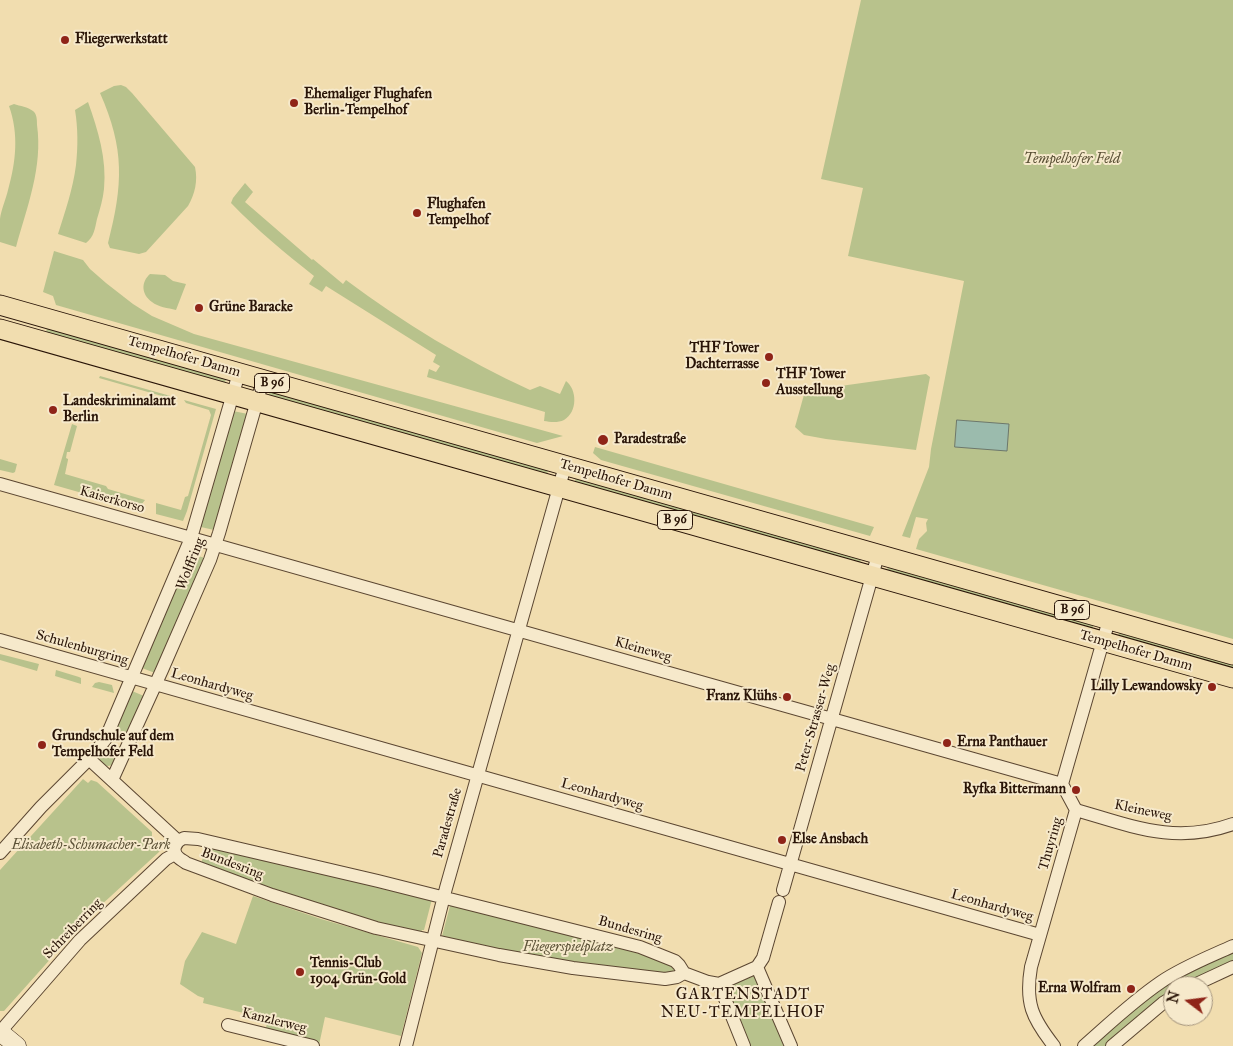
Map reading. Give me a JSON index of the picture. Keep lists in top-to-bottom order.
{
  "streets": {
    "main road": ["Tempelhofer Damm", "B 96"],
    "street": [
      "Kaiserkorso",
      "Wolffring",
      "Schulenburgring",
      "Kleineweg",
      "Leonhardyweg",
      "Peter-Strasser-Weg",
      "Paradestraße",
      "Thuyring",
      "Bundesring",
      "Schreiberring",
      "Kanzlerweg"
    ]
  },
  "crossings": [
    ["Tempelhofer Damm", "Wolffring"],
    ["Tempelhofer Damm", "Peter-Strasser-Weg"],
    ["Tempelhofer Damm", "Paradestraße"],
    ["Kaiserkorso", "Wolffring"],
    ["Kaiserkorso", "Kleineweg"],
    ["Wolffring", "Schulenburgring"],
    ["Wolffring", "Kleineweg"],
    ["Wolffring", "Leonhardyweg"],
    ["Schulenburgring", "Leonhardyweg"],
    ["Kleineweg", "Peter-Strasser-Weg"],
    ["Kleineweg", "Paradestraße"],
    ["Kleineweg", "Thuyring"],
    ["Leonhardyweg", "Peter-Strasser-Weg"],
    ["Leonhardyweg", "Paradestraße"],
    ["Leonhardyweg", "Thuyring"],
    ["Paradestraße", "Bundesring"],
    ["Bundesring", "Schreiberring"]
  ],
  "districts": ["GARTENSTADT NEU-TEMPELHOF"],
  "parks": ["Tempelhofer Feld", "Elisabeth-Schumacher-Park", "Fliegerspielplatz"],
  "places": [
    "Fliegerwerkstatt",
    "Ehemaliger Flughafen Berlin-Tempelhof",
    "Flughafen Tempelhof",
    "Grüne Baracke",
    "THF Tower Dachterrasse",
    "THF Tower Ausstellung",
    "Landeskriminalamt Berlin",
    "Paradestraße",
    "Lilly Lewandowsky",
    "Franz Klühs",
    "Erna Panthauer",
    "Grundschule auf dem Tempelhofer Feld",
    "Ryfka Bittermann",
    "Else Ansbach",
    "Tennis-Club 1904 Grün-Gold",
    "Erna Wolfram"
  ],
  "north": "left"
}
